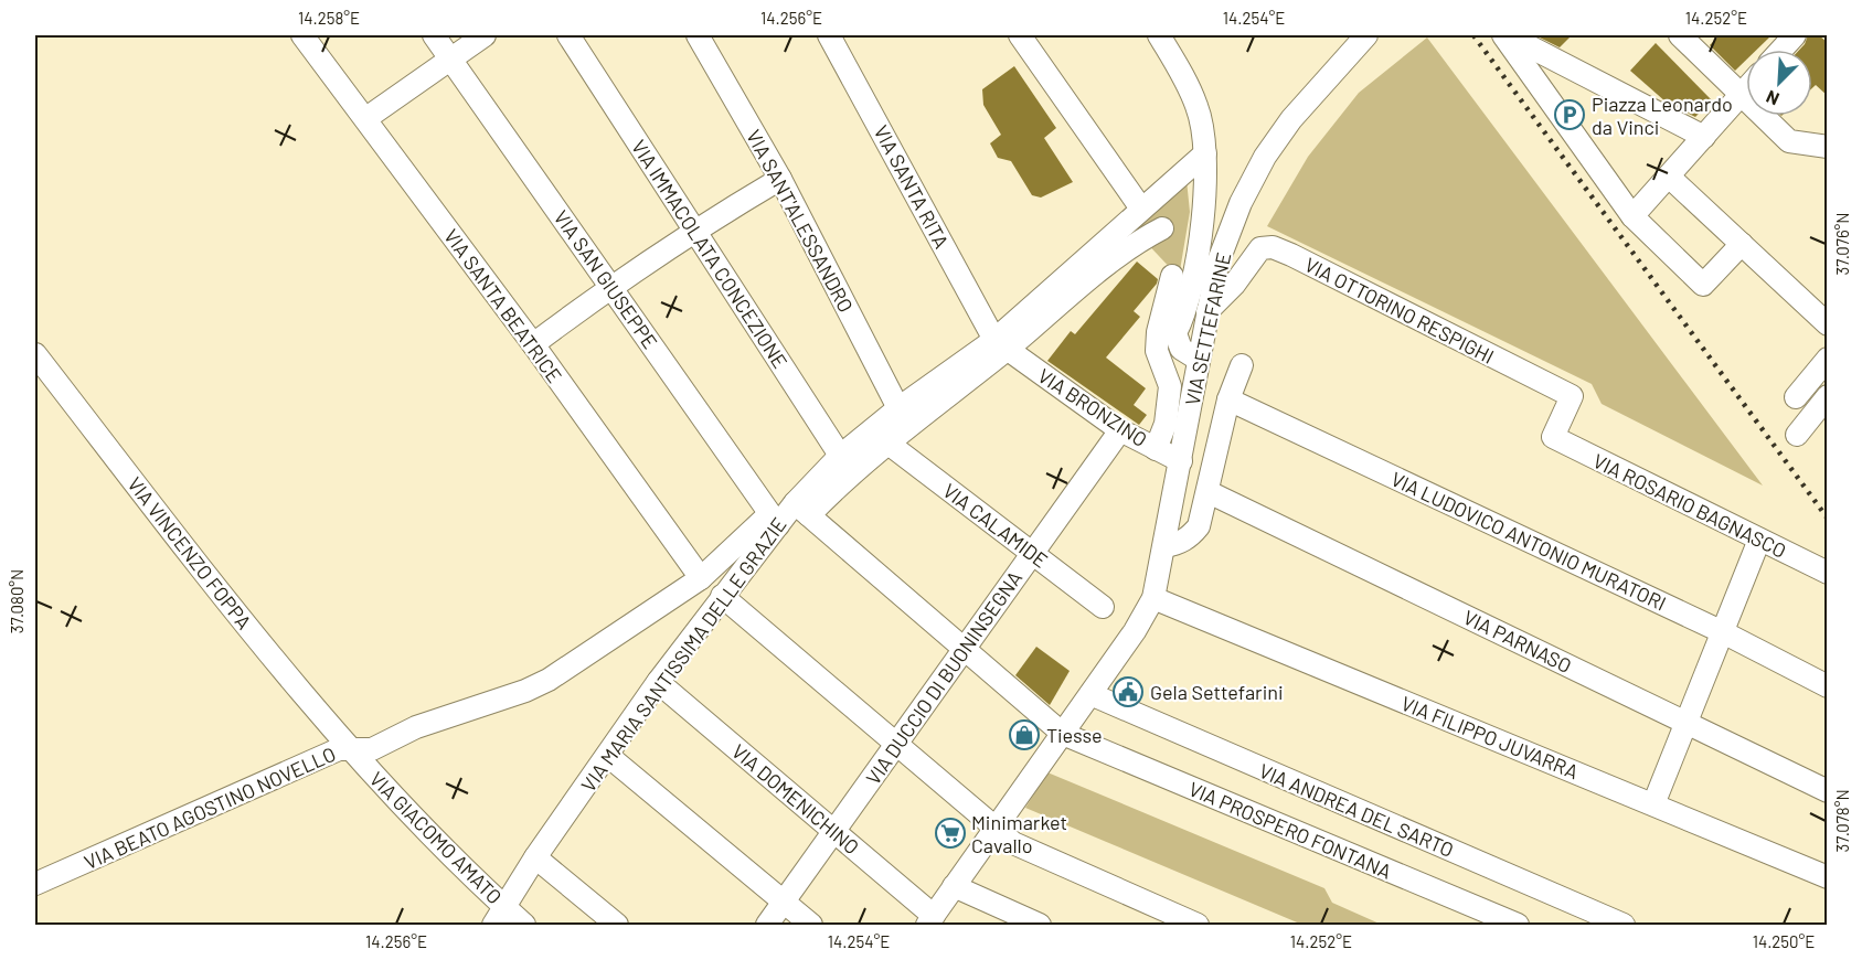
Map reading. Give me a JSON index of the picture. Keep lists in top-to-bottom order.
{
  "streets": {
    "street": [
      "VIA SANTA RITA",
      "VIA SANT'ALESSANDRO",
      "VIA IMMACOLATA CONCEZIONE",
      "VIA SAN GIUSEPPE",
      "VIA SANTA BEATRICE",
      "VIA OTTORINO RESPIGHI",
      "VIA SETTEFARINE",
      "VIA BRONZINO",
      "VIA ROSARIO BAGNASCO",
      "VIA CALAMIDE",
      "VIA LUDOVICO ANTONIO MURATORI",
      "VIA VINCENZO FOPPA",
      "VIA PARNASO",
      "VIA MARIA SANTISSIMA DELLE GRAZIE",
      "VIA DUCCIO DI BUONINSEGNA",
      "VIA FILIPPO JUVARRA",
      "VIA DOMENICHINO",
      "VIA BEATO AGOSTINO NOVELLO",
      "VIA ANDREA DEL SARTO",
      "VIA PROSPERO FONTANA",
      "VIA GIACOMO AMATO"
    ]
  },
  "crossings": [
    ["VIA SANTA RITA", "VIA BRONZINO"],
    ["VIA SANTA RITA", "VIA MARIA SANTISSIMA DELLE GRAZIE"],
    ["VIA SANT'ALESSANDRO", "VIA MARIA SANTISSIMA DELLE GRAZIE"],
    ["VIA IMMACOLATA CONCEZIONE", "VIA MARIA SANTISSIMA DELLE GRAZIE"],
    ["VIA SAN GIUSEPPE", "VIA MARIA SANTISSIMA DELLE GRAZIE"],
    ["VIA SANTA BEATRICE", "VIA MARIA SANTISSIMA DELLE GRAZIE"],
    ["VIA SANTA BEATRICE", "VIA BEATO AGOSTINO NOVELLO"],
    ["VIA OTTORINO RESPIGHI", "VIA SETTEFARINE"],
    ["VIA OTTORINO RESPIGHI", "VIA ROSARIO BAGNASCO"],
    ["VIA SETTEFARINE", "VIA BRONZINO"],
    ["VIA SETTEFARINE", "VIA LUDOVICO ANTONIO MURATORI"],
    ["VIA SETTEFARINE", "VIA PARNASO"],
    ["VIA SETTEFARINE", "VIA FILIPPO JUVARRA"],
    ["VIA SETTEFARINE", "VIA DOMENICHINO"],
    ["VIA SETTEFARINE", "VIA ANDREA DEL SARTO"],
    ["VIA SETTEFARINE", "VIA PROSPERO FONTANA"],
    ["VIA BRONZINO", "VIA MARIA SANTISSIMA DELLE GRAZIE"],
    ["VIA BRONZINO", "VIA DUCCIO DI BUONINSEGNA"],
    ["VIA CALAMIDE", "VIA MARIA SANTISSIMA DELLE GRAZIE"],
    ["VIA CALAMIDE", "VIA DUCCIO DI BUONINSEGNA"],
    ["VIA VINCENZO FOPPA", "VIA BEATO AGOSTINO NOVELLO"],
    ["VIA VINCENZO FOPPA", "VIA GIACOMO AMATO"],
    ["VIA MARIA SANTISSIMA DELLE GRAZIE", "VIA DOMENICHINO"],
    ["VIA MARIA SANTISSIMA DELLE GRAZIE", "VIA BEATO AGOSTINO NOVELLO"],
    ["VIA MARIA SANTISSIMA DELLE GRAZIE", "VIA PROSPERO FONTANA"],
    ["VIA MARIA SANTISSIMA DELLE GRAZIE", "VIA GIACOMO AMATO"],
    ["VIA DUCCIO DI BUONINSEGNA", "VIA DOMENICHINO"],
    ["VIA DUCCIO DI BUONINSEGNA", "VIA PROSPERO FONTANA"],
    ["VIA BEATO AGOSTINO NOVELLO", "VIA GIACOMO AMATO"]
  ],
  "places": {
    "parking": ["Piazza Leonardo da Vinci"],
    "public building": ["Gela Settefarini"],
    "shop": ["Tiesse"],
    "supermarket": ["Minimarket Cavallo"]
  },
  "north": "bottom left",
  "coordinates": [
    "14.258°E",
    "14.256°E",
    "14.254°E",
    "14.252°E",
    "37.076°N",
    "37.080°N",
    "37.078°N",
    "14.250°E"
  ]
}
